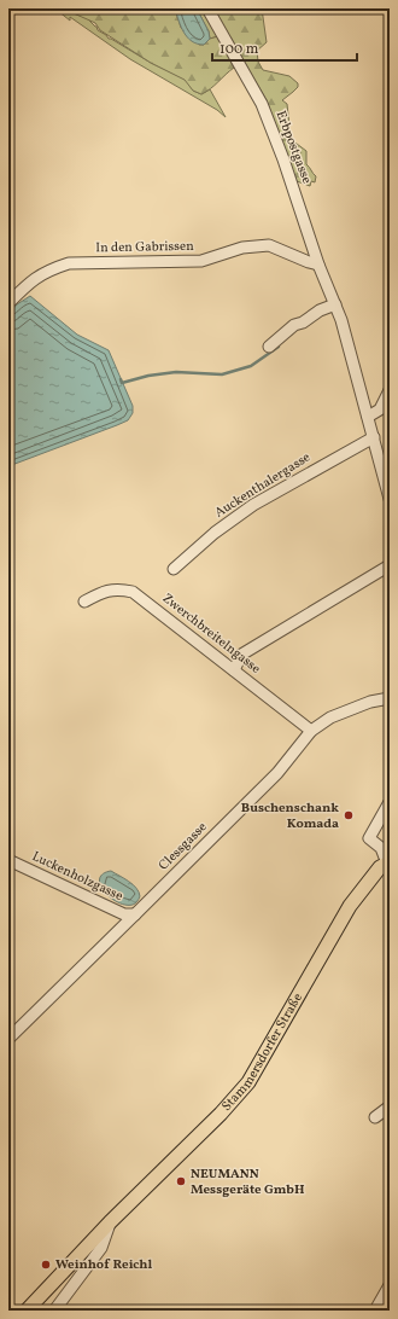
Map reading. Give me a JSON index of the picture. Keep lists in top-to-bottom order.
{
  "streets": {
    "main road": ["Stammersdorfer Straße"],
    "street": [
      "Erbpostgasse",
      "In den Gabrissen",
      "Auckenthalergasse",
      "Zwerchbreitelngasse",
      "Clessgasse",
      "Luckenholzgasse"
    ]
  },
  "crossings": [
    ["Erbpostgasse", "In den Gabrissen"],
    ["Erbpostgasse", "Auckenthalergasse"],
    ["Zwerchbreitelngasse", "Clessgasse"],
    ["Clessgasse", "Luckenholzgasse"]
  ],
  "places": ["Buschenschank Komada", "NEUMANN Messgeräte GmbH", "Weinhof Reichl"],
  "scale_bar": "100 m"
}
